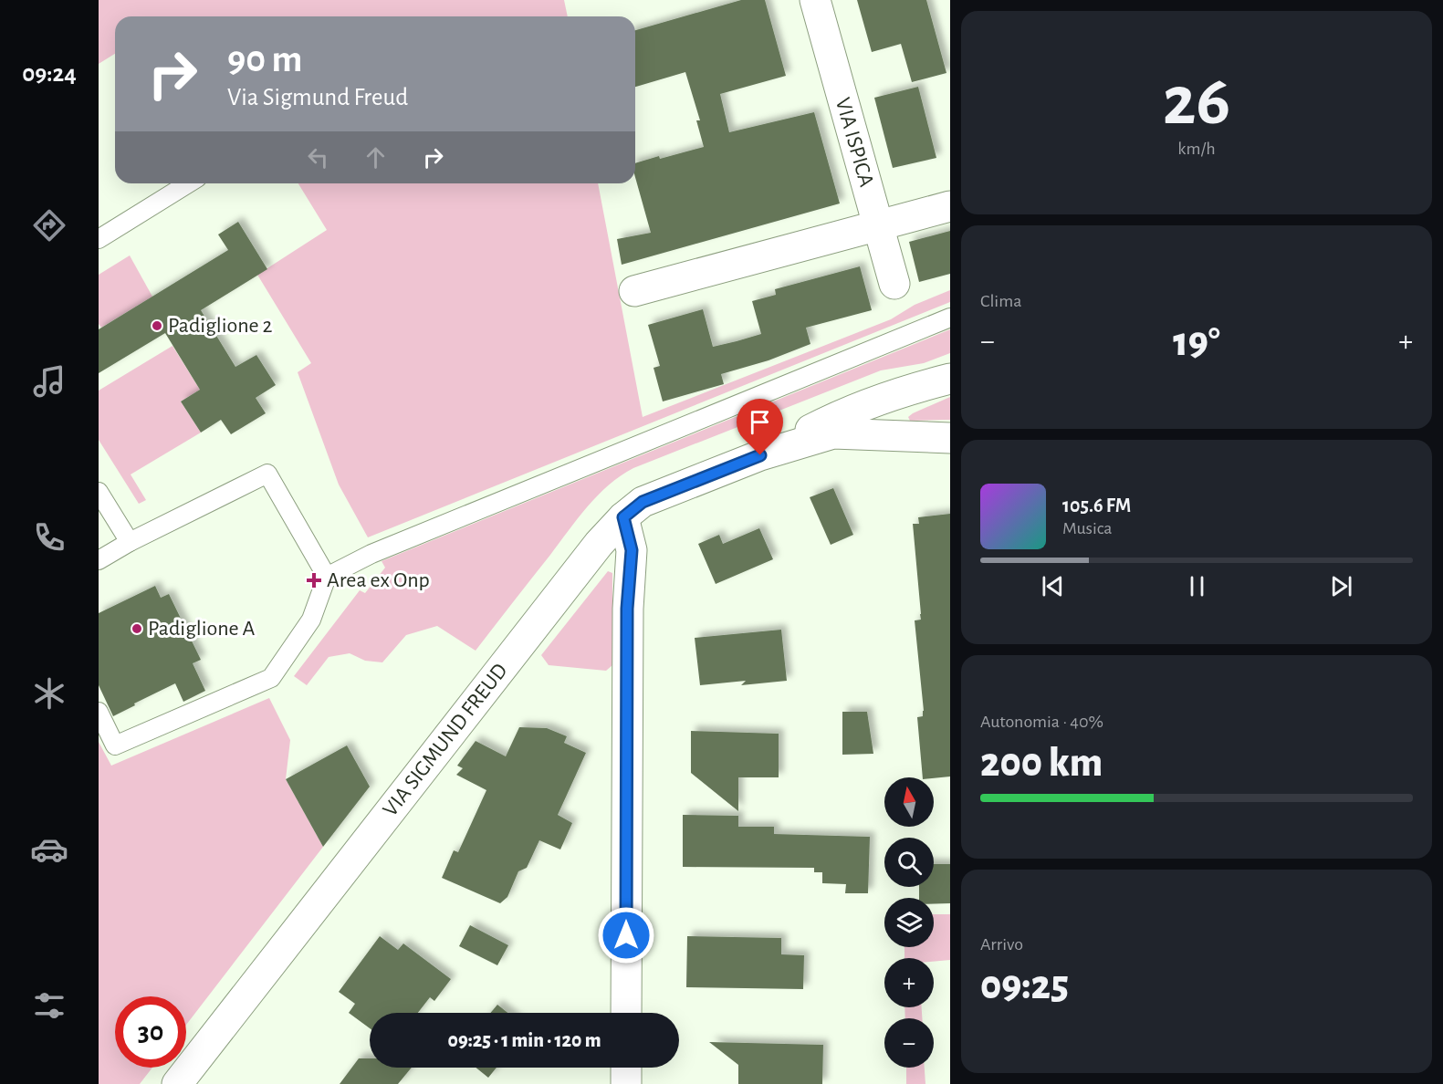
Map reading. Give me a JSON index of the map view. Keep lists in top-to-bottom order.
{
  "streets": {
    "street": ["VIA ISPICA", "VIA SIGMUND FREUD"]
  },
  "places": {
    "other": ["Padiglione 2", "Padiglione A"],
    "health": ["Area ex Onp"]
  },
  "north": "top",
  "page": {
    "tabs": "09:24",
    "tile": [
      ["26", "km/h"],
      "Clima",
      ["Autonomia · 40%", "200 km"],
      ["Arrivo", "09:25"]
    ],
    "turn": ["90 m", "Via Sigmund Freud"],
    "heat": ["−", "19°", "+"],
    "song": ["105.6 FM", "Musica"],
    "map_buttons": ["+", "−"],
    "limit": "30",
    "trip": "09:25 · 1 min · 120 m"
  }
}
